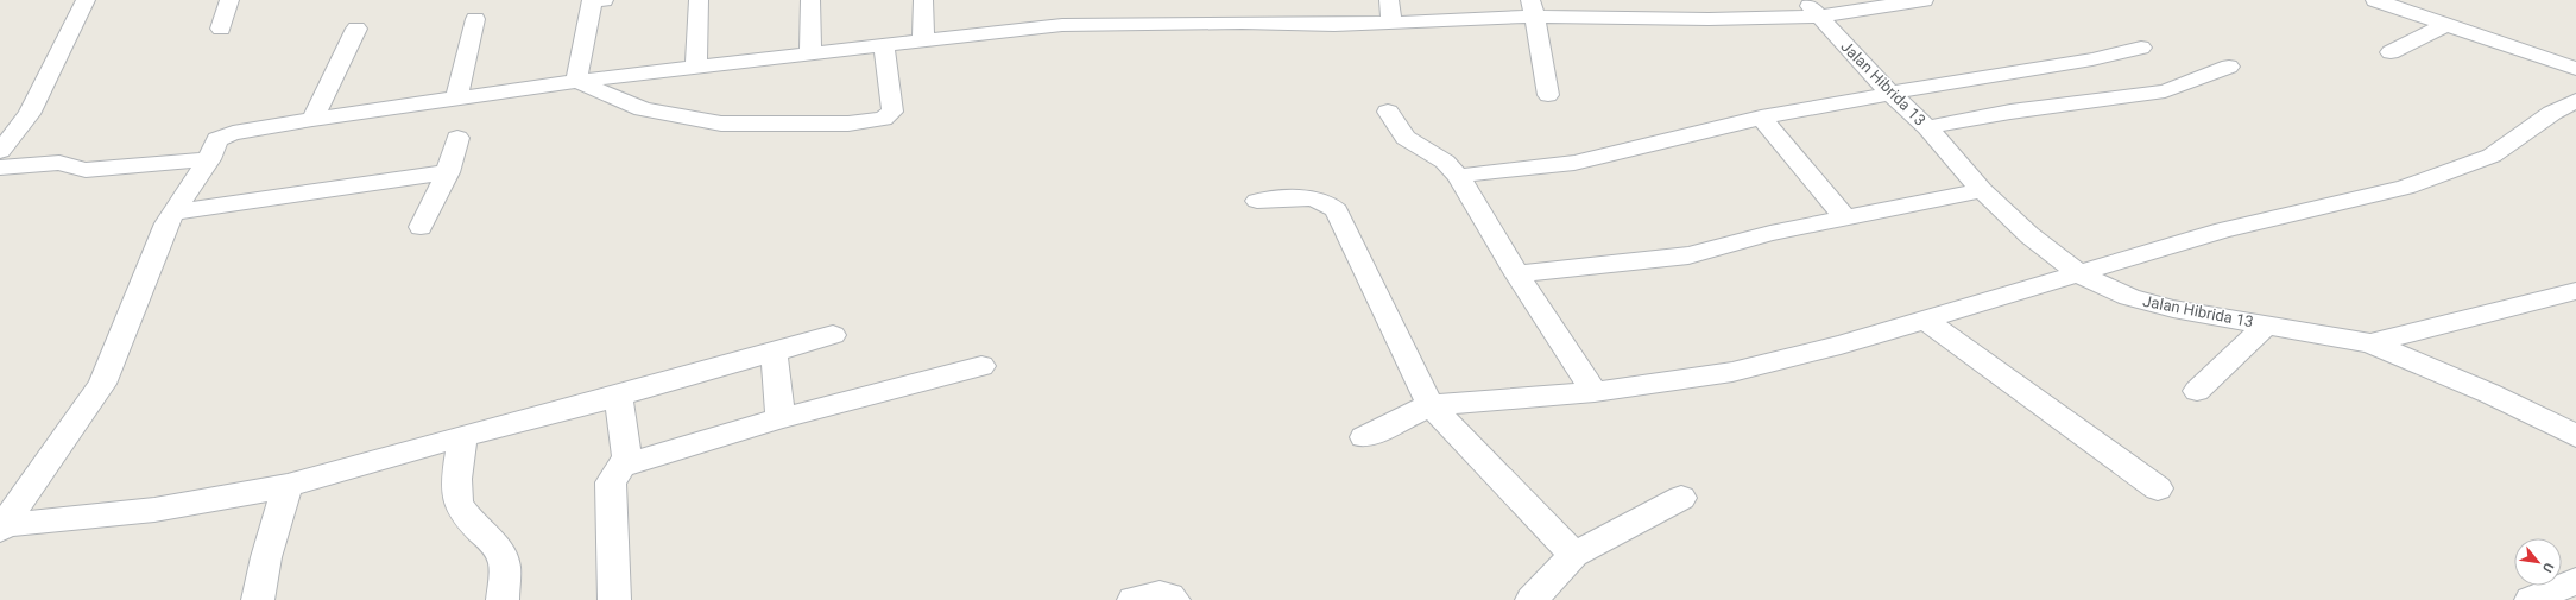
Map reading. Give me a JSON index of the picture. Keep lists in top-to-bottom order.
{
  "streets": {
    "street": ["Jalan Hibrida 13"]
  },
  "north": "bottom right"
}
